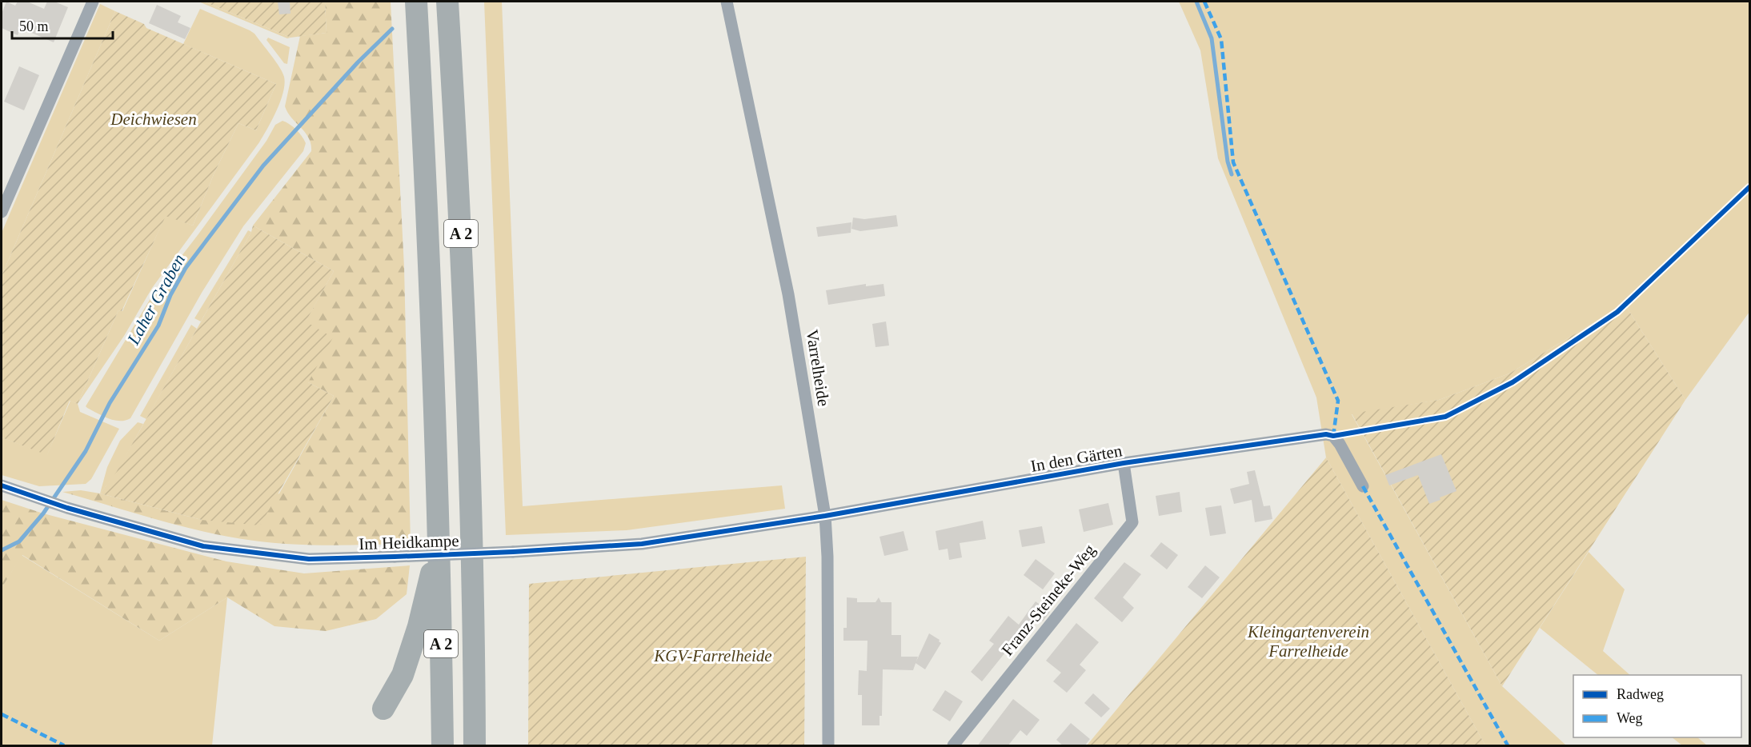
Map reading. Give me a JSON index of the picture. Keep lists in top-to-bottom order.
{
  "streets": {
    "highway": ["A 2"],
    "street": [
      "Varrelheide",
      "In den Gärten",
      "Im Heidkampe",
      "Franz-Steineke-Weg"
    ]
  },
  "crossings": [
    ["Varrelheide", "In den Gärten"],
    ["Varrelheide", "Im Heidkampe"],
    ["In den Gärten", "Im Heidkampe"],
    ["In den Gärten", "Franz-Steineke-Weg"]
  ],
  "water": ["Laher Graben"],
  "parks": ["Deichwiesen", "Kleingartenverein Farrelheide", "KGV-Farrelheide"],
  "legend": ["Radweg", "Weg"],
  "scale_bar": "50 m"
}
